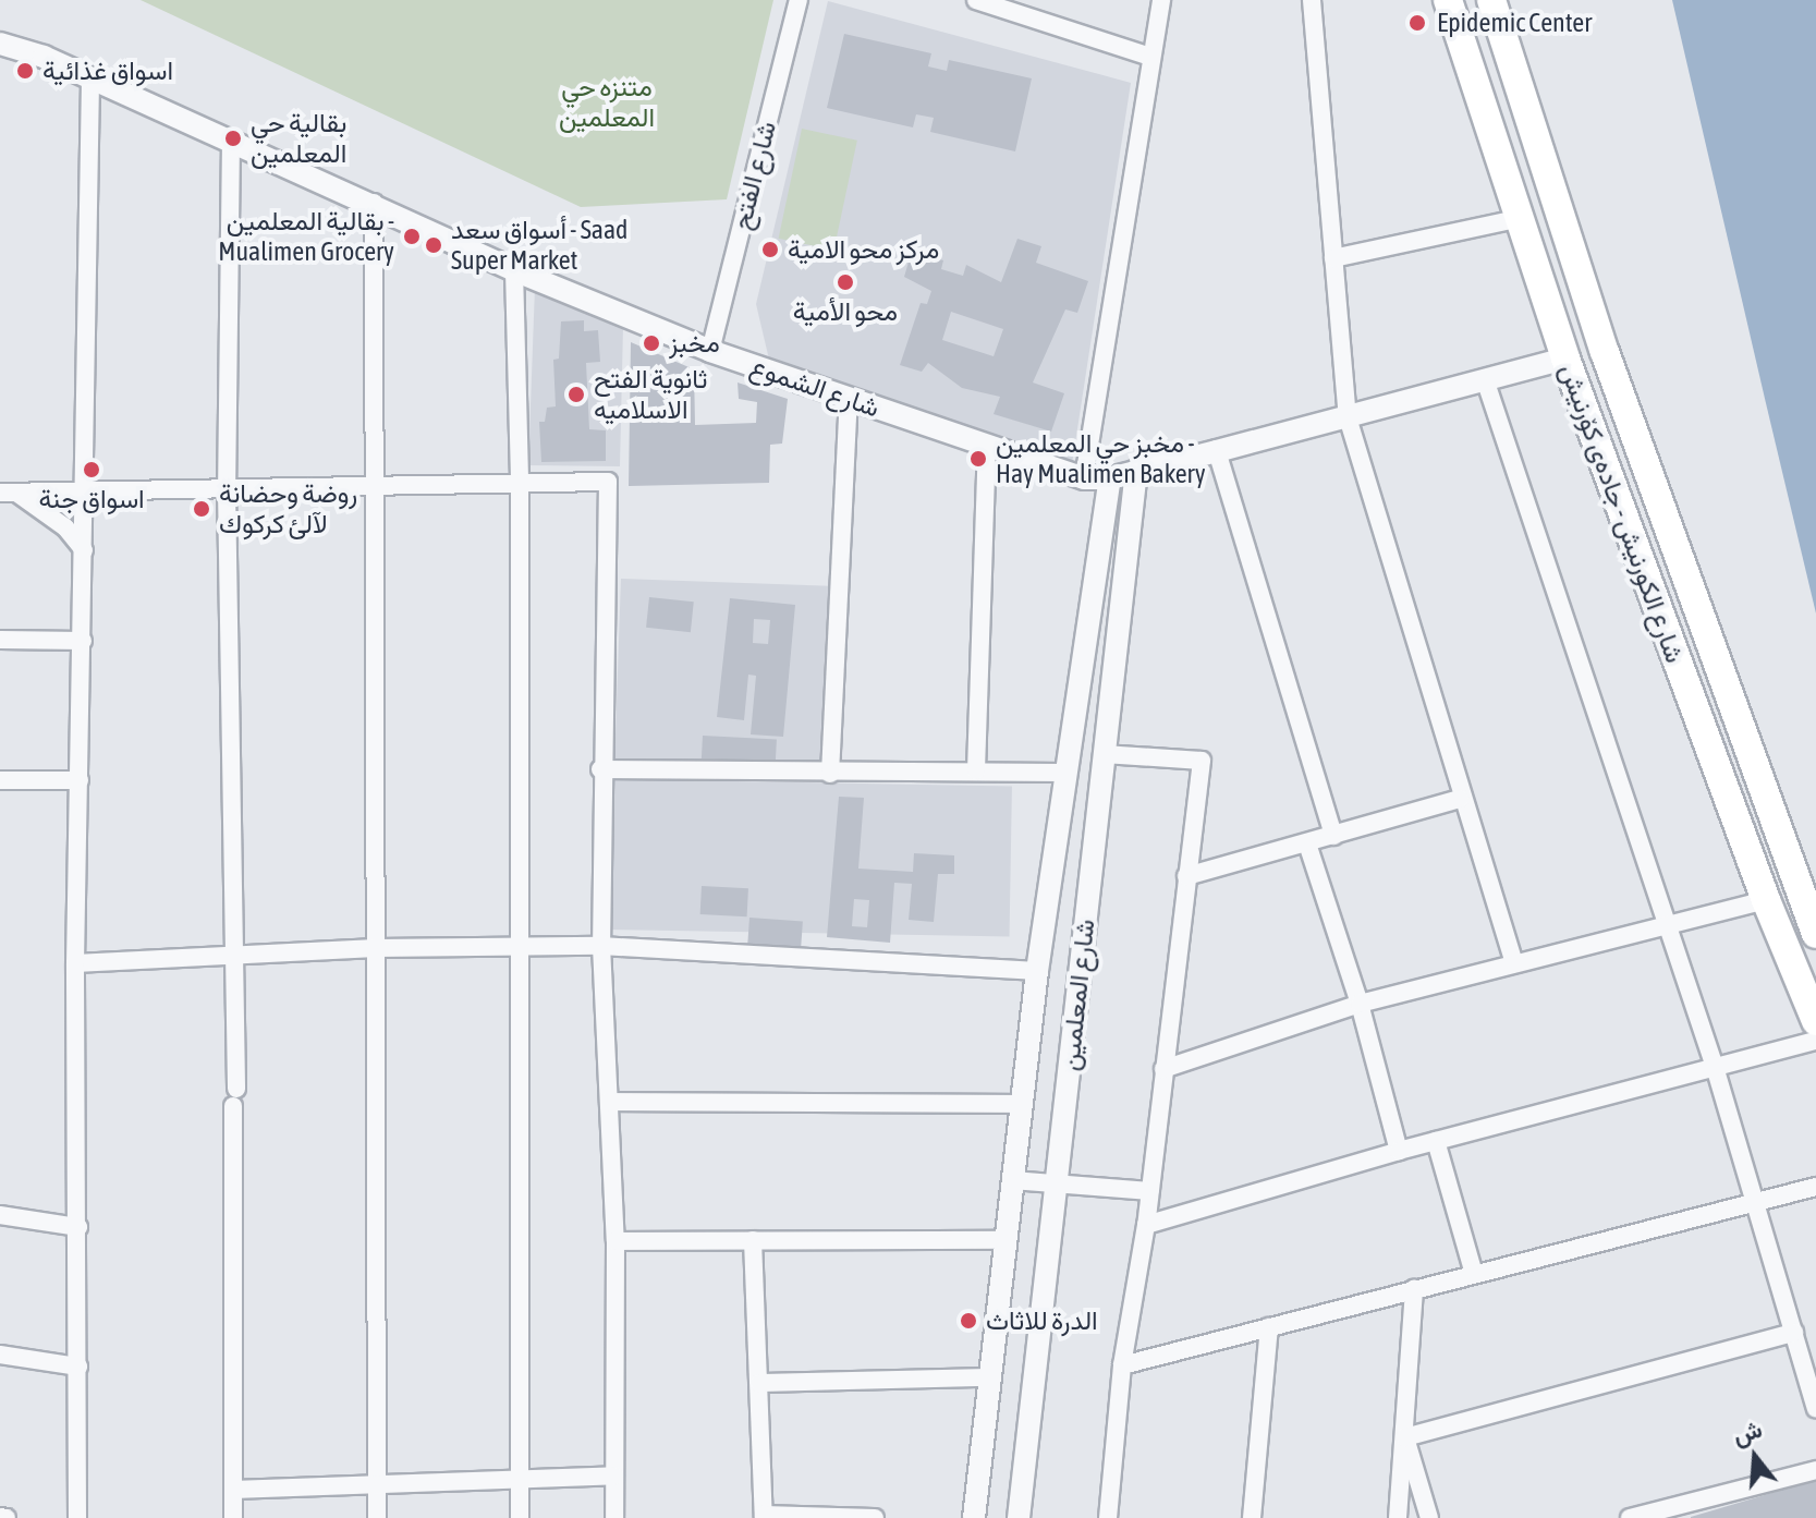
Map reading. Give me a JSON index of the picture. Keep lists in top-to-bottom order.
{
  "streets": {
    "main road": ["شارع الكورنيش - جادەی کۆرنیش"],
    "street": ["شارع الفتح", "شارع الشموع", "شارع المعلمين"]
  },
  "crossings": [
    ["شارع الفتح", "شارع الشموع"],
    ["شارع الشموع", "شارع الكورنيش - جادەی کۆرنیش"],
    ["شارع الشموع", "شارع المعلمين"]
  ],
  "parks": ["متنزه حي المعلمين"],
  "places": [
    "Epidemic Center",
    "اسواق غذائية",
    "بقالية حي المعلمين",
    "بقالية المعلمين - Mualimen Grocery",
    "أسواق سعد - Saad Super Market",
    "مركز محو الامية",
    "محو الأمية",
    "مخبز",
    "ثانوية الفتح الاسلاميه",
    "مخبز حي المعلمين - Hay Mualimen Bakery",
    "اسواق جنة",
    "روضة وحضانة لآلئ كركوك",
    "الدرة للاثاث"
  ],
  "north": "top"
}
